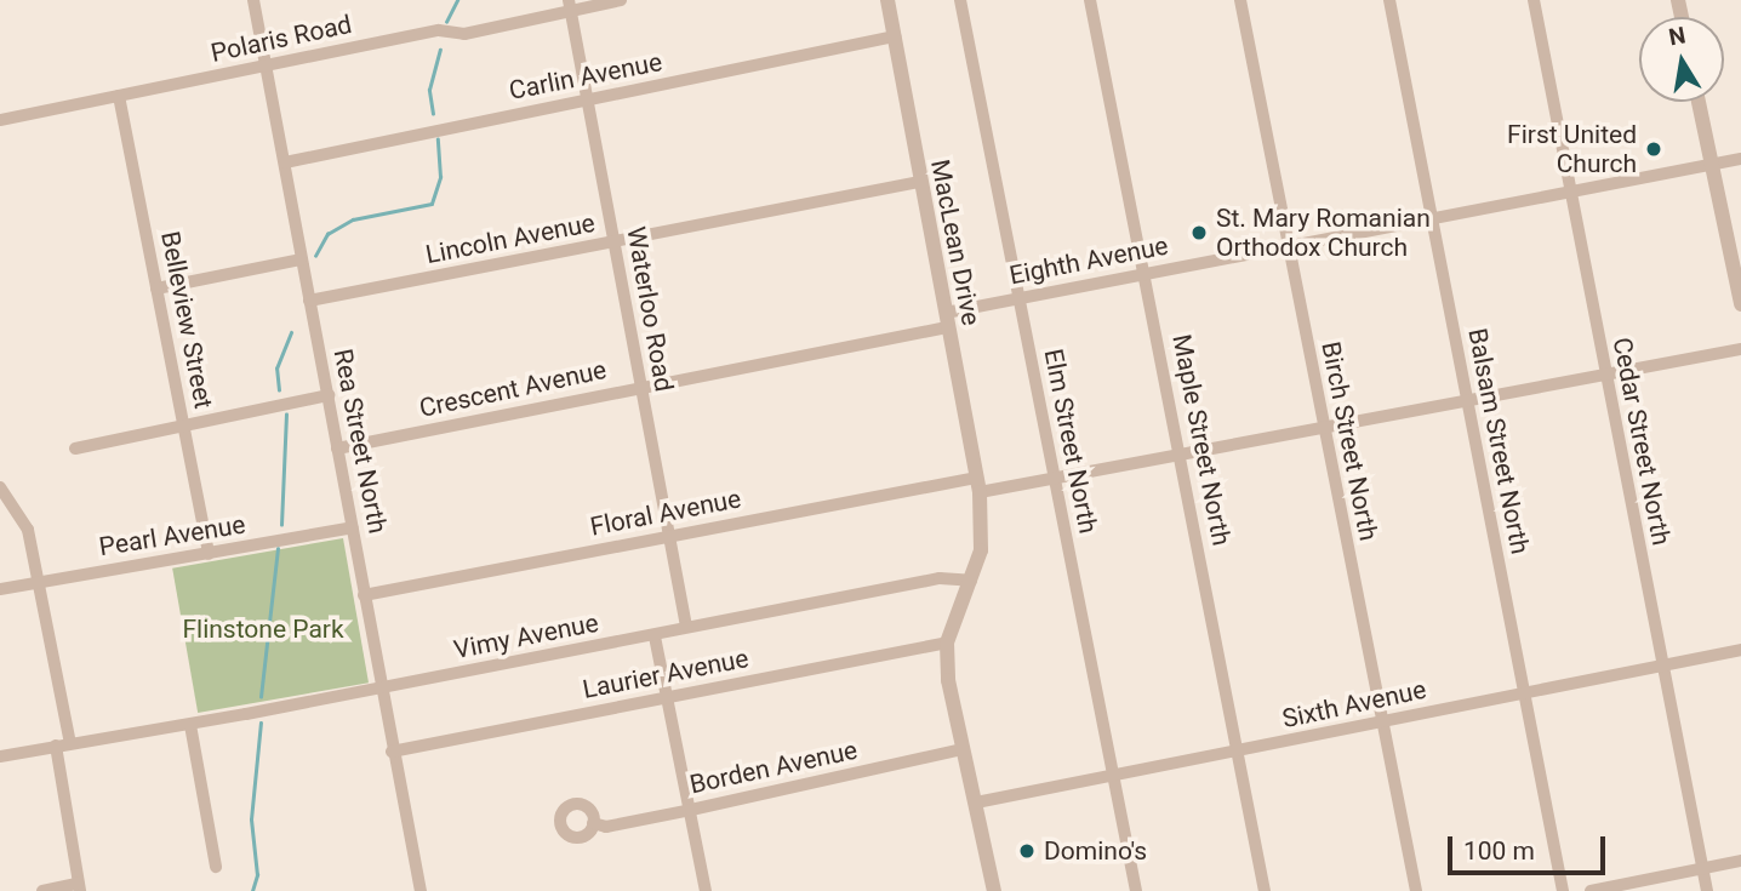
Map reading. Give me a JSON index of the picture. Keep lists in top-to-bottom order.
{
  "streets": {
    "street": [
      "Polaris Road",
      "Carlin Avenue",
      "Lincoln Avenue",
      "MacLean Drive",
      "Eighth Avenue",
      "Waterloo Road",
      "Belleview Street",
      "Crescent Avenue",
      "Maple Street North",
      "Rea Street North",
      "Elm Street North",
      "Birch Street North",
      "Balsam Street North",
      "Cedar Street North",
      "Floral Avenue",
      "Pearl Avenue",
      "Vimy Avenue",
      "Laurier Avenue",
      "Sixth Avenue",
      "Borden Avenue"
    ]
  },
  "crossings": [
    ["Polaris Road", "Waterloo Road"],
    ["Polaris Road", "Belleview Street"],
    ["Polaris Road", "Rea Street North"],
    ["Carlin Avenue", "MacLean Drive"],
    ["Carlin Avenue", "Waterloo Road"],
    ["Carlin Avenue", "Rea Street North"],
    ["Lincoln Avenue", "MacLean Drive"],
    ["Lincoln Avenue", "Waterloo Road"],
    ["Lincoln Avenue", "Rea Street North"],
    ["MacLean Drive", "Eighth Avenue"],
    ["MacLean Drive", "Crescent Avenue"],
    ["MacLean Drive", "Floral Avenue"],
    ["Eighth Avenue", "Crescent Avenue"],
    ["Eighth Avenue", "Maple Street North"],
    ["Eighth Avenue", "Elm Street North"],
    ["Eighth Avenue", "Birch Street North"],
    ["Eighth Avenue", "Balsam Street North"],
    ["Eighth Avenue", "Cedar Street North"],
    ["Waterloo Road", "Crescent Avenue"],
    ["Waterloo Road", "Floral Avenue"],
    ["Waterloo Road", "Vimy Avenue"],
    ["Belleview Street", "Pearl Avenue"],
    ["Crescent Avenue", "Rea Street North"],
    ["Maple Street North", "Floral Avenue"],
    ["Maple Street North", "Sixth Avenue"],
    ["Rea Street North", "Floral Avenue"],
    ["Rea Street North", "Pearl Avenue"],
    ["Rea Street North", "Vimy Avenue"],
    ["Rea Street North", "Laurier Avenue"],
    ["Elm Street North", "Floral Avenue"],
    ["Elm Street North", "Sixth Avenue"],
    ["Birch Street North", "Floral Avenue"],
    ["Birch Street North", "Sixth Avenue"],
    ["Balsam Street North", "Floral Avenue"],
    ["Balsam Street North", "Sixth Avenue"],
    ["Cedar Street North", "Floral Avenue"],
    ["Cedar Street North", "Sixth Avenue"]
  ],
  "parks": ["Flinstone Park"],
  "places": ["First United Church", "St. Mary Romanian Orthodox Church", "Domino's"],
  "scale_bar": "100 m",
  "north": "top"
}
